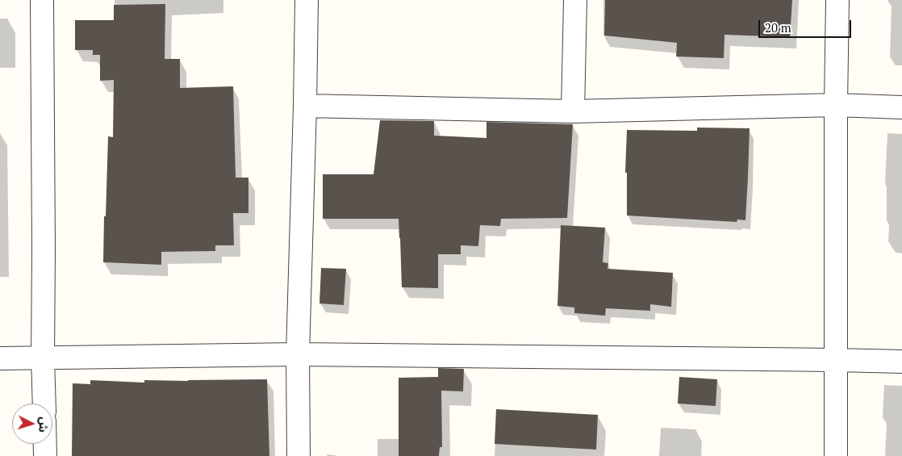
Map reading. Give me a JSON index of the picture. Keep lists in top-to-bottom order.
{
  "scale_bar": "20 m",
  "north": "right"
}
